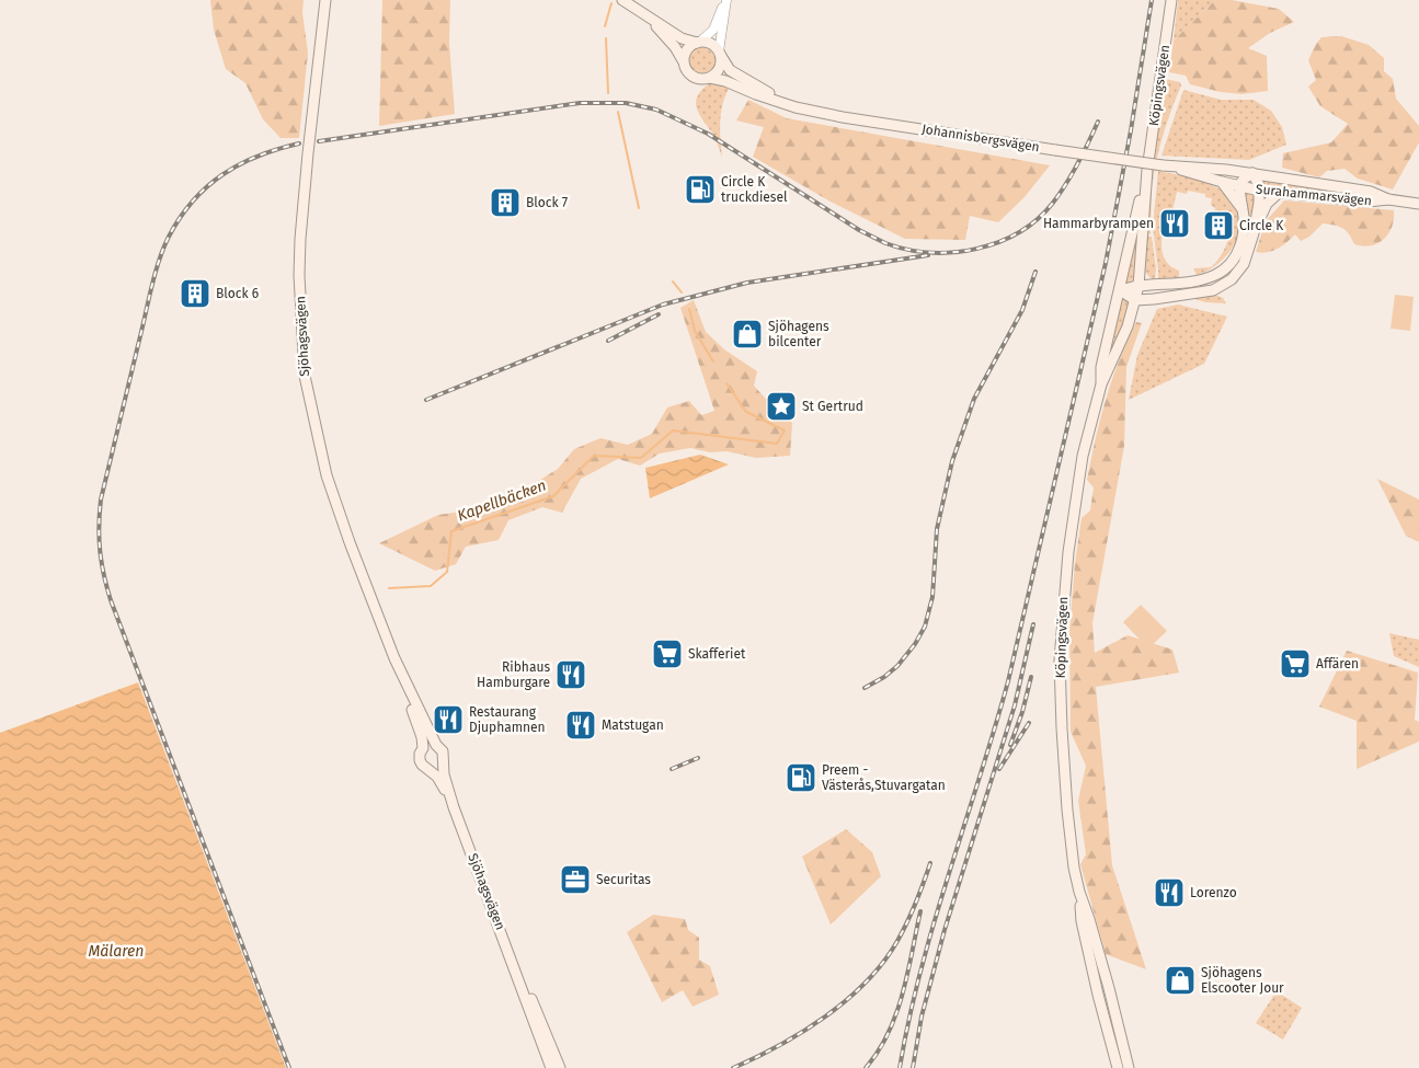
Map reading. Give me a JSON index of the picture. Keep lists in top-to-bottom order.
{
  "streets": {
    "main road": [
      "Köpingsvägen",
      "Johannisbergsvägen",
      "Surahammarsvägen",
      "Sjöhagsvägen"
    ]
  },
  "crossings": [
    ["Johannisbergsvägen", "Surahammarsvägen"]
  ],
  "water": ["Kapellbäcken", "Mälaren"],
  "places": {
    "fuel station": ["Circle K truckdiesel", "Preem - Västerås,Stuvargatan"],
    "building": ["Block 7", "Circle K", "Block 6"],
    "restaurant": [
      "Hammarbyrampen",
      "Ribhaus Hamburgare",
      "Restaurang Djuphamnen",
      "Matstugan",
      "Lorenzo"
    ],
    "shop": ["Sjöhagens bilcenter", "Sjöhagens Elscooter Jour"],
    "place": ["St Gertrud"],
    "supermarket": ["Skafferiet", "Affären"],
    "office": ["Securitas"]
  }
}
